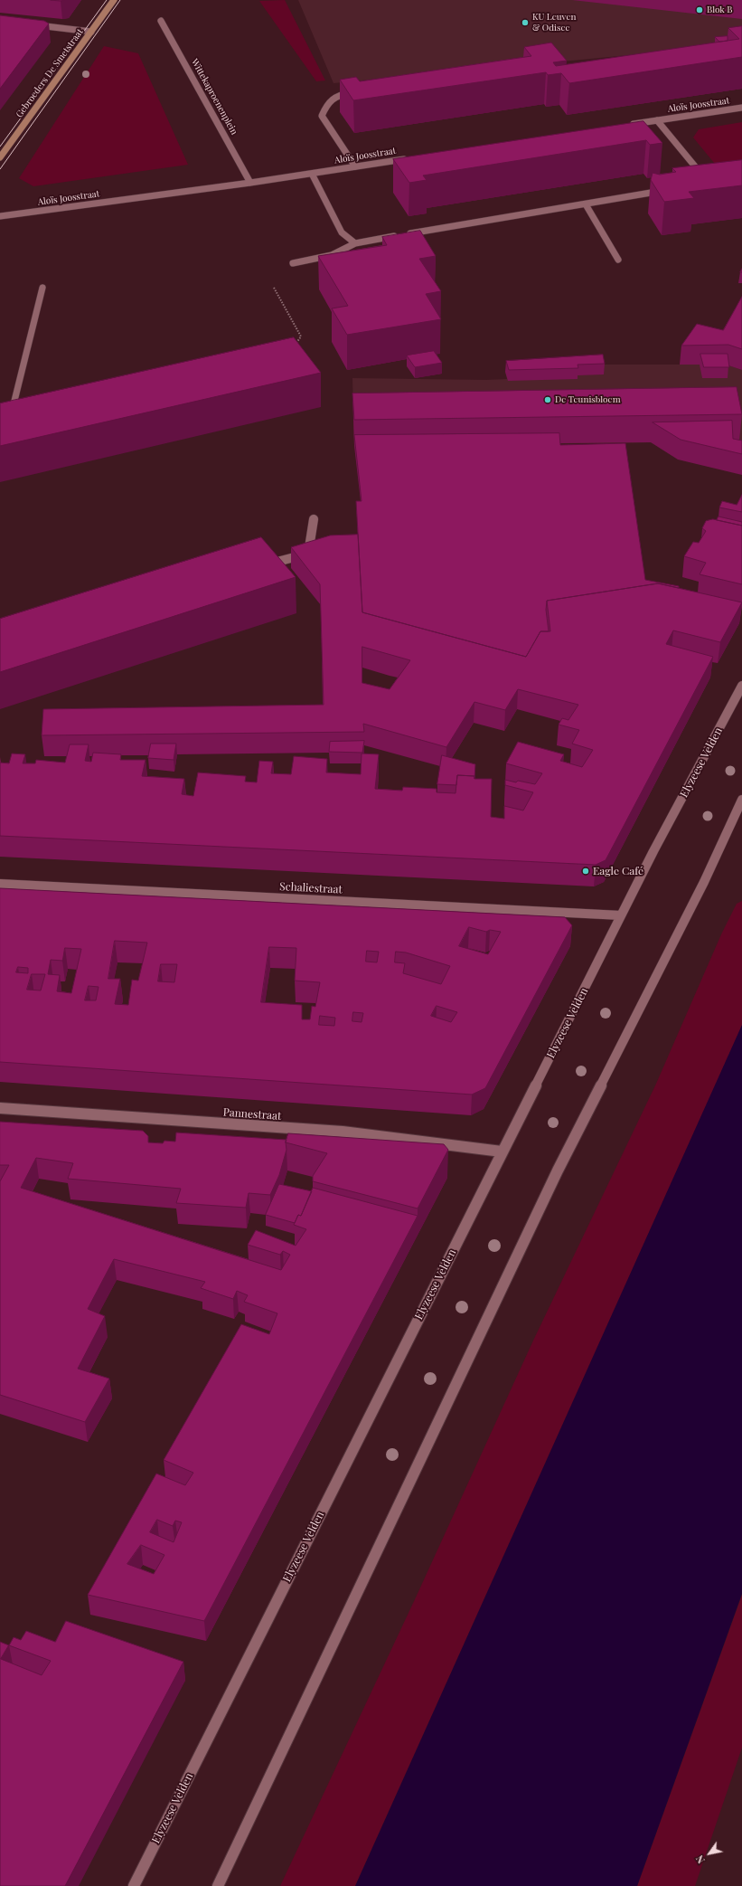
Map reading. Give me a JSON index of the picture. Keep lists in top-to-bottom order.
{
  "streets": {
    "street": [
      "Gebroeders De Smetstraat",
      "Wittekaproenenplein",
      "Aloïs Joosstraat",
      "Elyzeese Velden",
      "Schaliestraat",
      "Pannestraat"
    ]
  },
  "crossings": [
    ["Wittekaproenenplein", "Aloïs Joosstraat"],
    ["Elyzeese Velden", "Schaliestraat"],
    ["Elyzeese Velden", "Pannestraat"]
  ],
  "places": [
    "Blok B",
    "KU Leuven & Odisee",
    "De Teunisbloem",
    "Eagle Café"
  ],
  "north": "bottom left"
}
